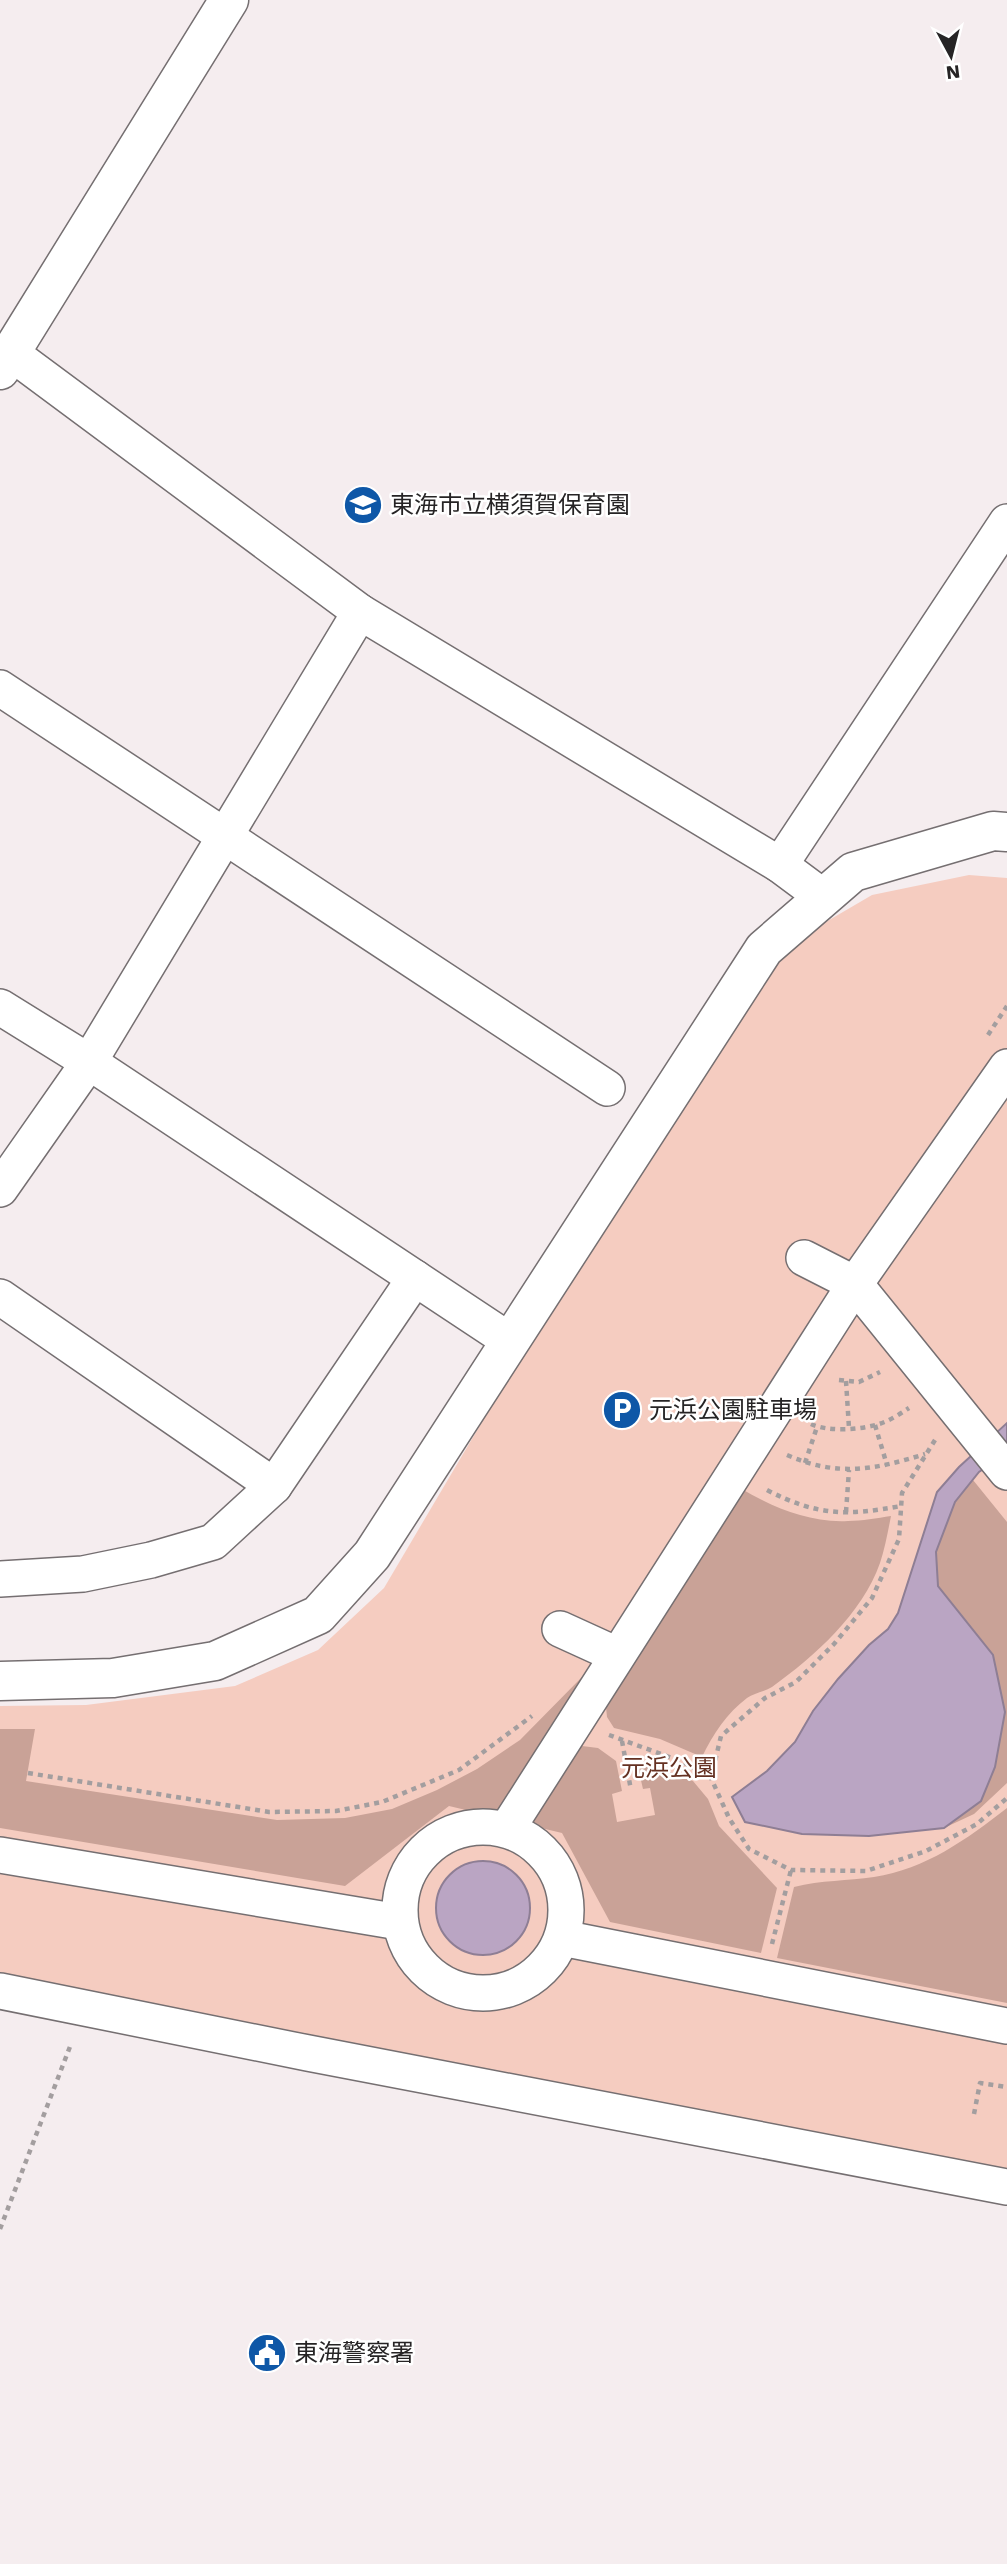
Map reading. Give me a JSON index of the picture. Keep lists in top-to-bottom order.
{
  "parks": ["元浜公園"],
  "places": {
    "school or university": ["東海市立横須賀保育園"],
    "parking": ["元浜公園駐車場"],
    "public building": ["東海警察署"]
  },
  "north": "bottom"
}
